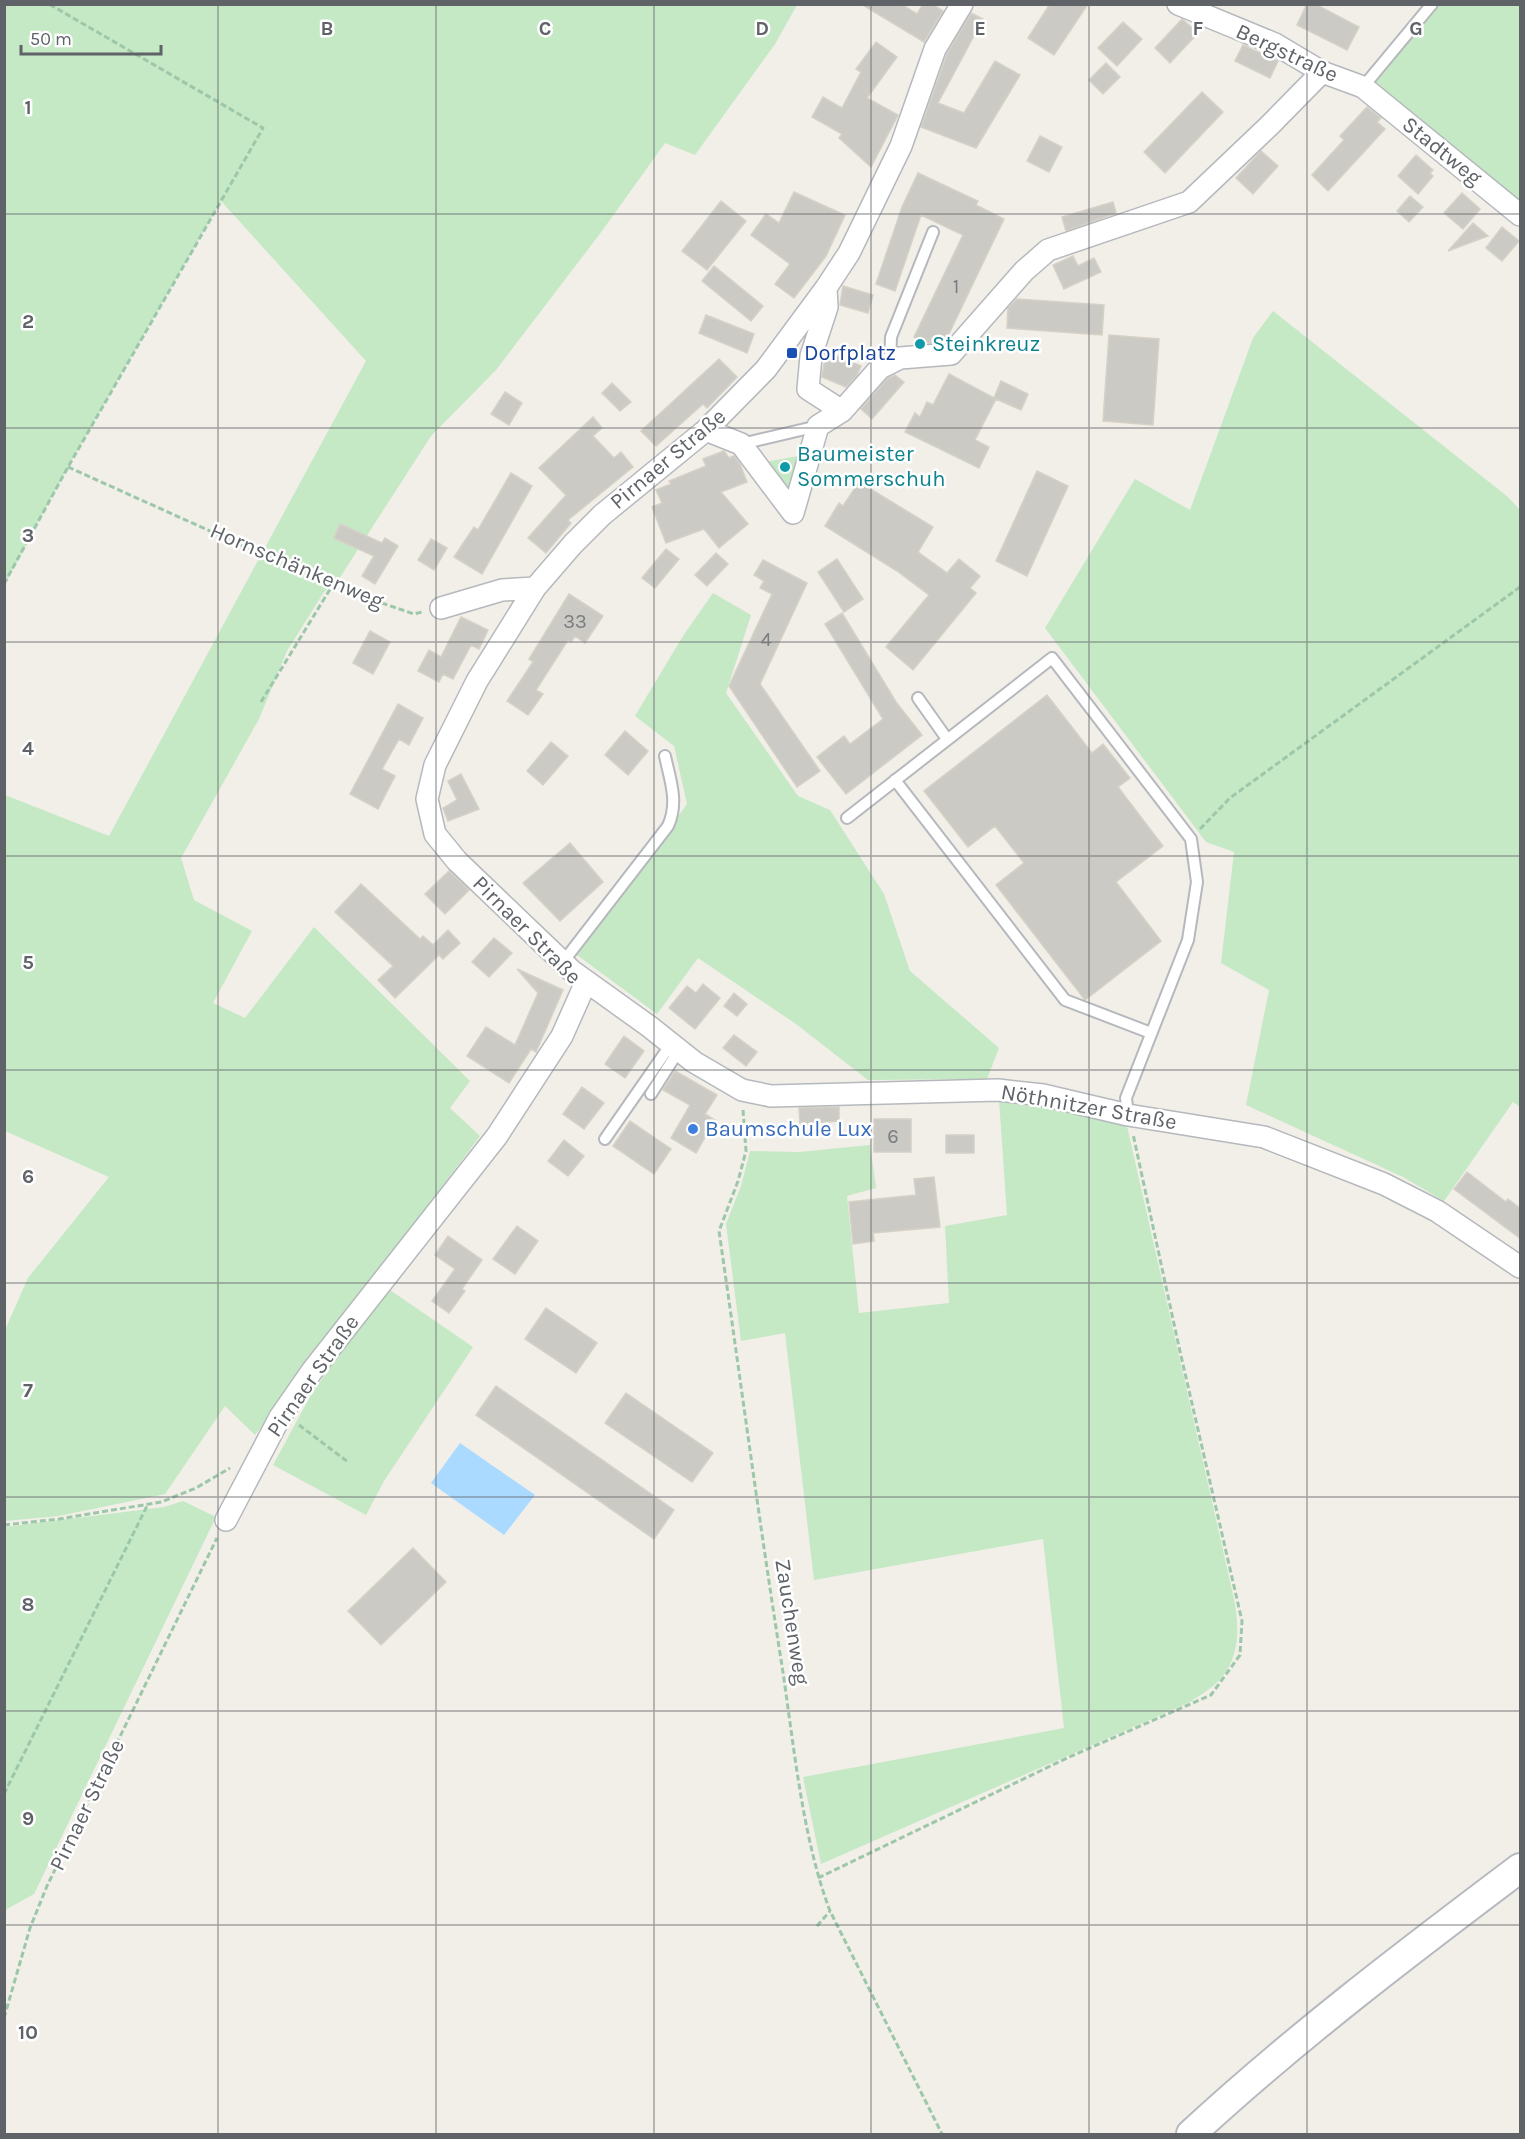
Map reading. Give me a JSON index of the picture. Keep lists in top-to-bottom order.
{
  "streets": {
    "street": [
      "Bergstraße",
      "Stadtweg",
      "Pirnaer Straße",
      "Nöthnitzer Straße"
    ],
    "path": ["Hornschänkenweg", "Zauchenweg"]
  },
  "crossings": [
    ["Bergstraße", "Stadtweg"],
    ["Pirnaer Straße", "Nöthnitzer Straße"],
    ["Nöthnitzer Straße", "Zauchenweg"]
  ],
  "places": {
    "other": ["Steinkreuz", "Baumeister Sommerschuh", "Baumschule Lux"],
    "transit": ["Dorfplatz"]
  },
  "house_numbers": [
    "1",
    "33",
    "4",
    "6"
  ],
  "scale_bar": "50 m",
  "grid": {
    "columns": [
      "B",
      "C",
      "D",
      "E",
      "F",
      "G"
    ],
    "rows": [
      "1",
      "2",
      "3",
      "4",
      "5",
      "6",
      "7",
      "8",
      "9",
      "10"
    ]
  }
}
